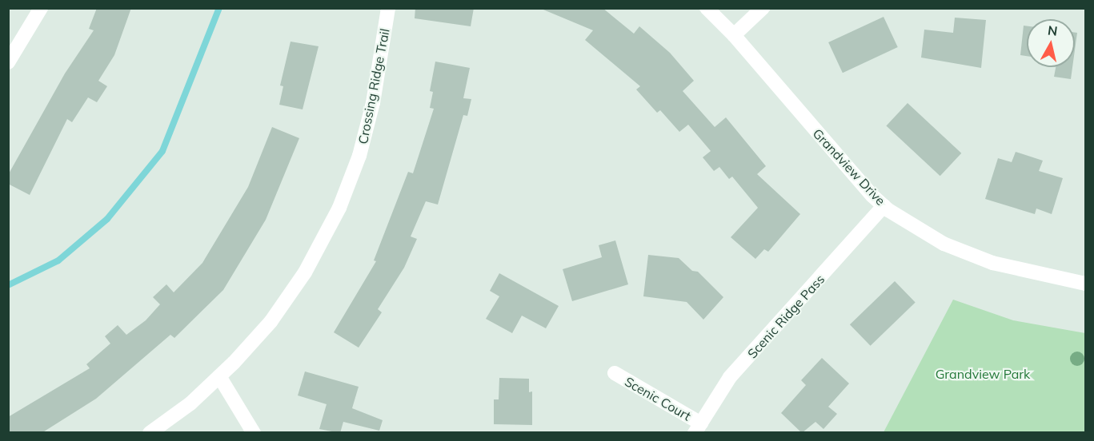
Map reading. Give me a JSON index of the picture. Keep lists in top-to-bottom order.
{
  "streets": {
    "street": [
      "Crossing Ridge Trail",
      "Grandview Drive",
      "Scenic Ridge Pass",
      "Scenic Court"
    ]
  },
  "crossings": [
    ["Grandview Drive", "Scenic Ridge Pass"],
    ["Scenic Ridge Pass", "Scenic Court"]
  ],
  "parks": ["Grandview Park"],
  "north": "top"
}
